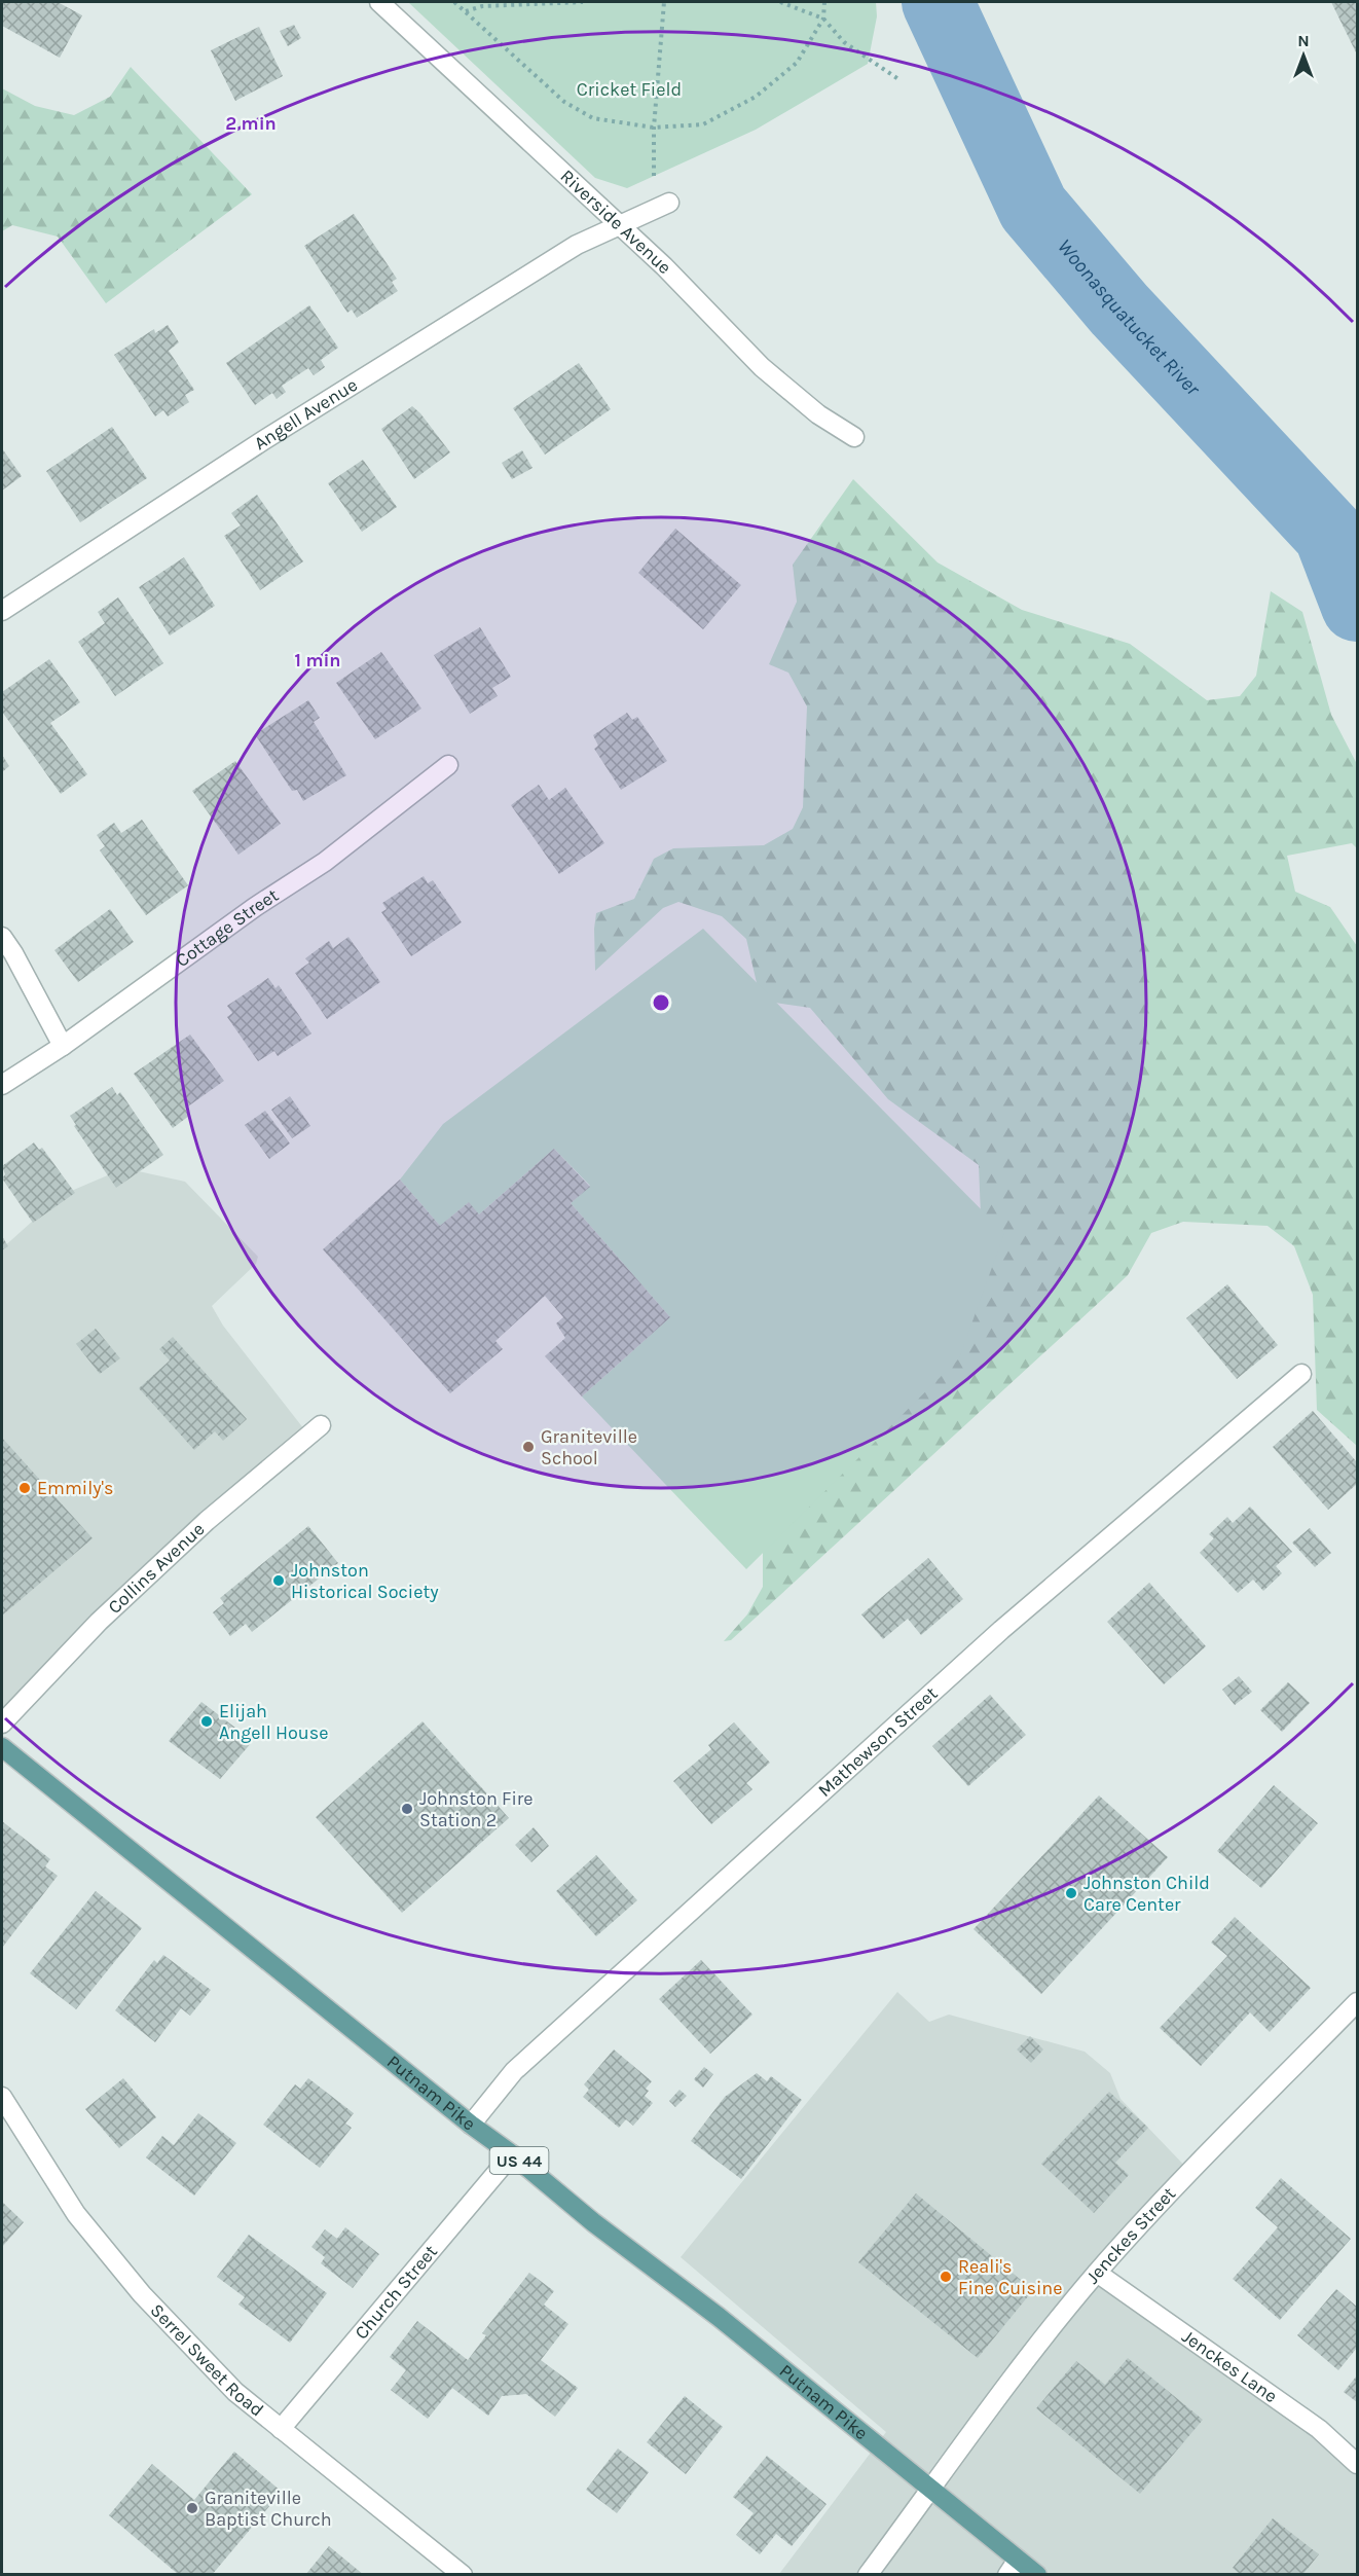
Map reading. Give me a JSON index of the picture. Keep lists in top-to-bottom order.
{
  "streets": {
    "main road": ["Putnam Pike", "US 44"],
    "street": [
      "Riverside Avenue",
      "Angell Avenue",
      "Cottage Street",
      "Collins Avenue",
      "Mathewson Street",
      "Jenckes Street",
      "Church Street",
      "Serrel Sweet Road",
      "Jenckes Lane"
    ]
  },
  "crossings": [
    ["Riverside Avenue", "Angell Avenue"],
    ["Mathewson Street", "Putnam Pike"],
    ["Putnam Pike", "Jenckes Street"],
    ["Putnam Pike", "Church Street"],
    ["Jenckes Street", "Jenckes Lane"],
    ["Church Street", "Serrel Sweet Road"]
  ],
  "water": ["Woonasquatucket River"],
  "parks": ["Cricket Field"],
  "places": [
    "Graniteville School",
    "Emmily's",
    "Johnston Historical Society",
    "Elijah Angell House",
    "Johnston Fire Station 2",
    "Johnston Child Care Center",
    "Reali's Fine Cuisine",
    "Graniteville Baptist Church"
  ],
  "north": "top",
  "rings": ["2 min", "1 min"]
}
